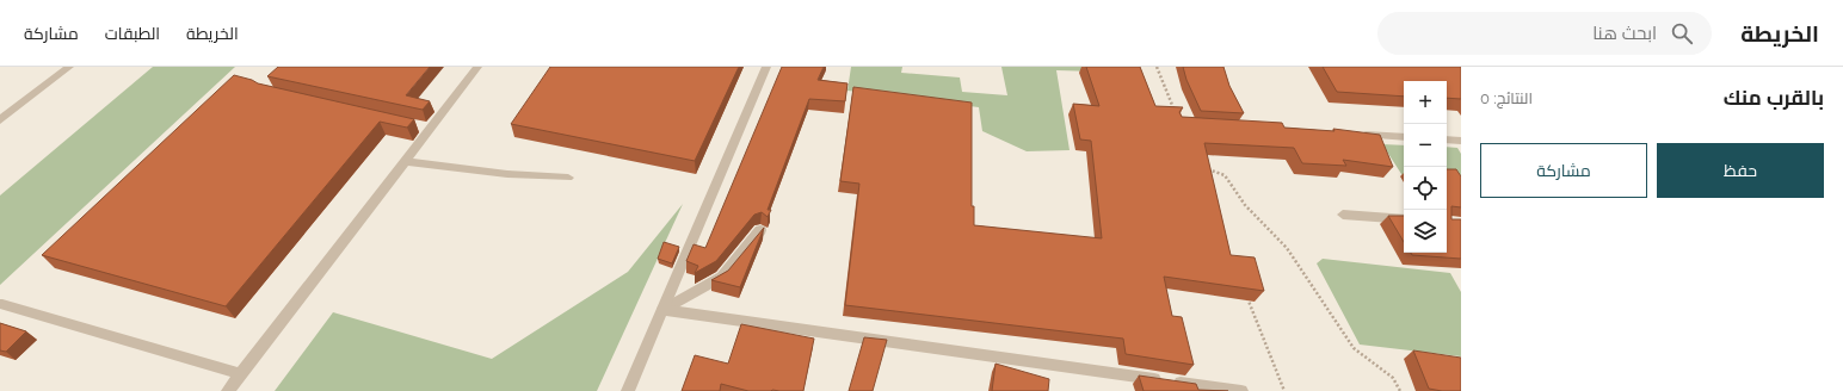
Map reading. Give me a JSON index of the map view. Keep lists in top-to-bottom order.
{
  "page": {
    "header": "الخريطة",
    "search": "ابحث هنا",
    "nav": ["الخريطة", "الطبقات", "مشاركة"],
    "heading": ["بالقرب منك", "النتائج: 0"],
    "map_buttons": ["+", "−"],
    "buttons": ["حفظ", "مشاركة"]
  }
}
